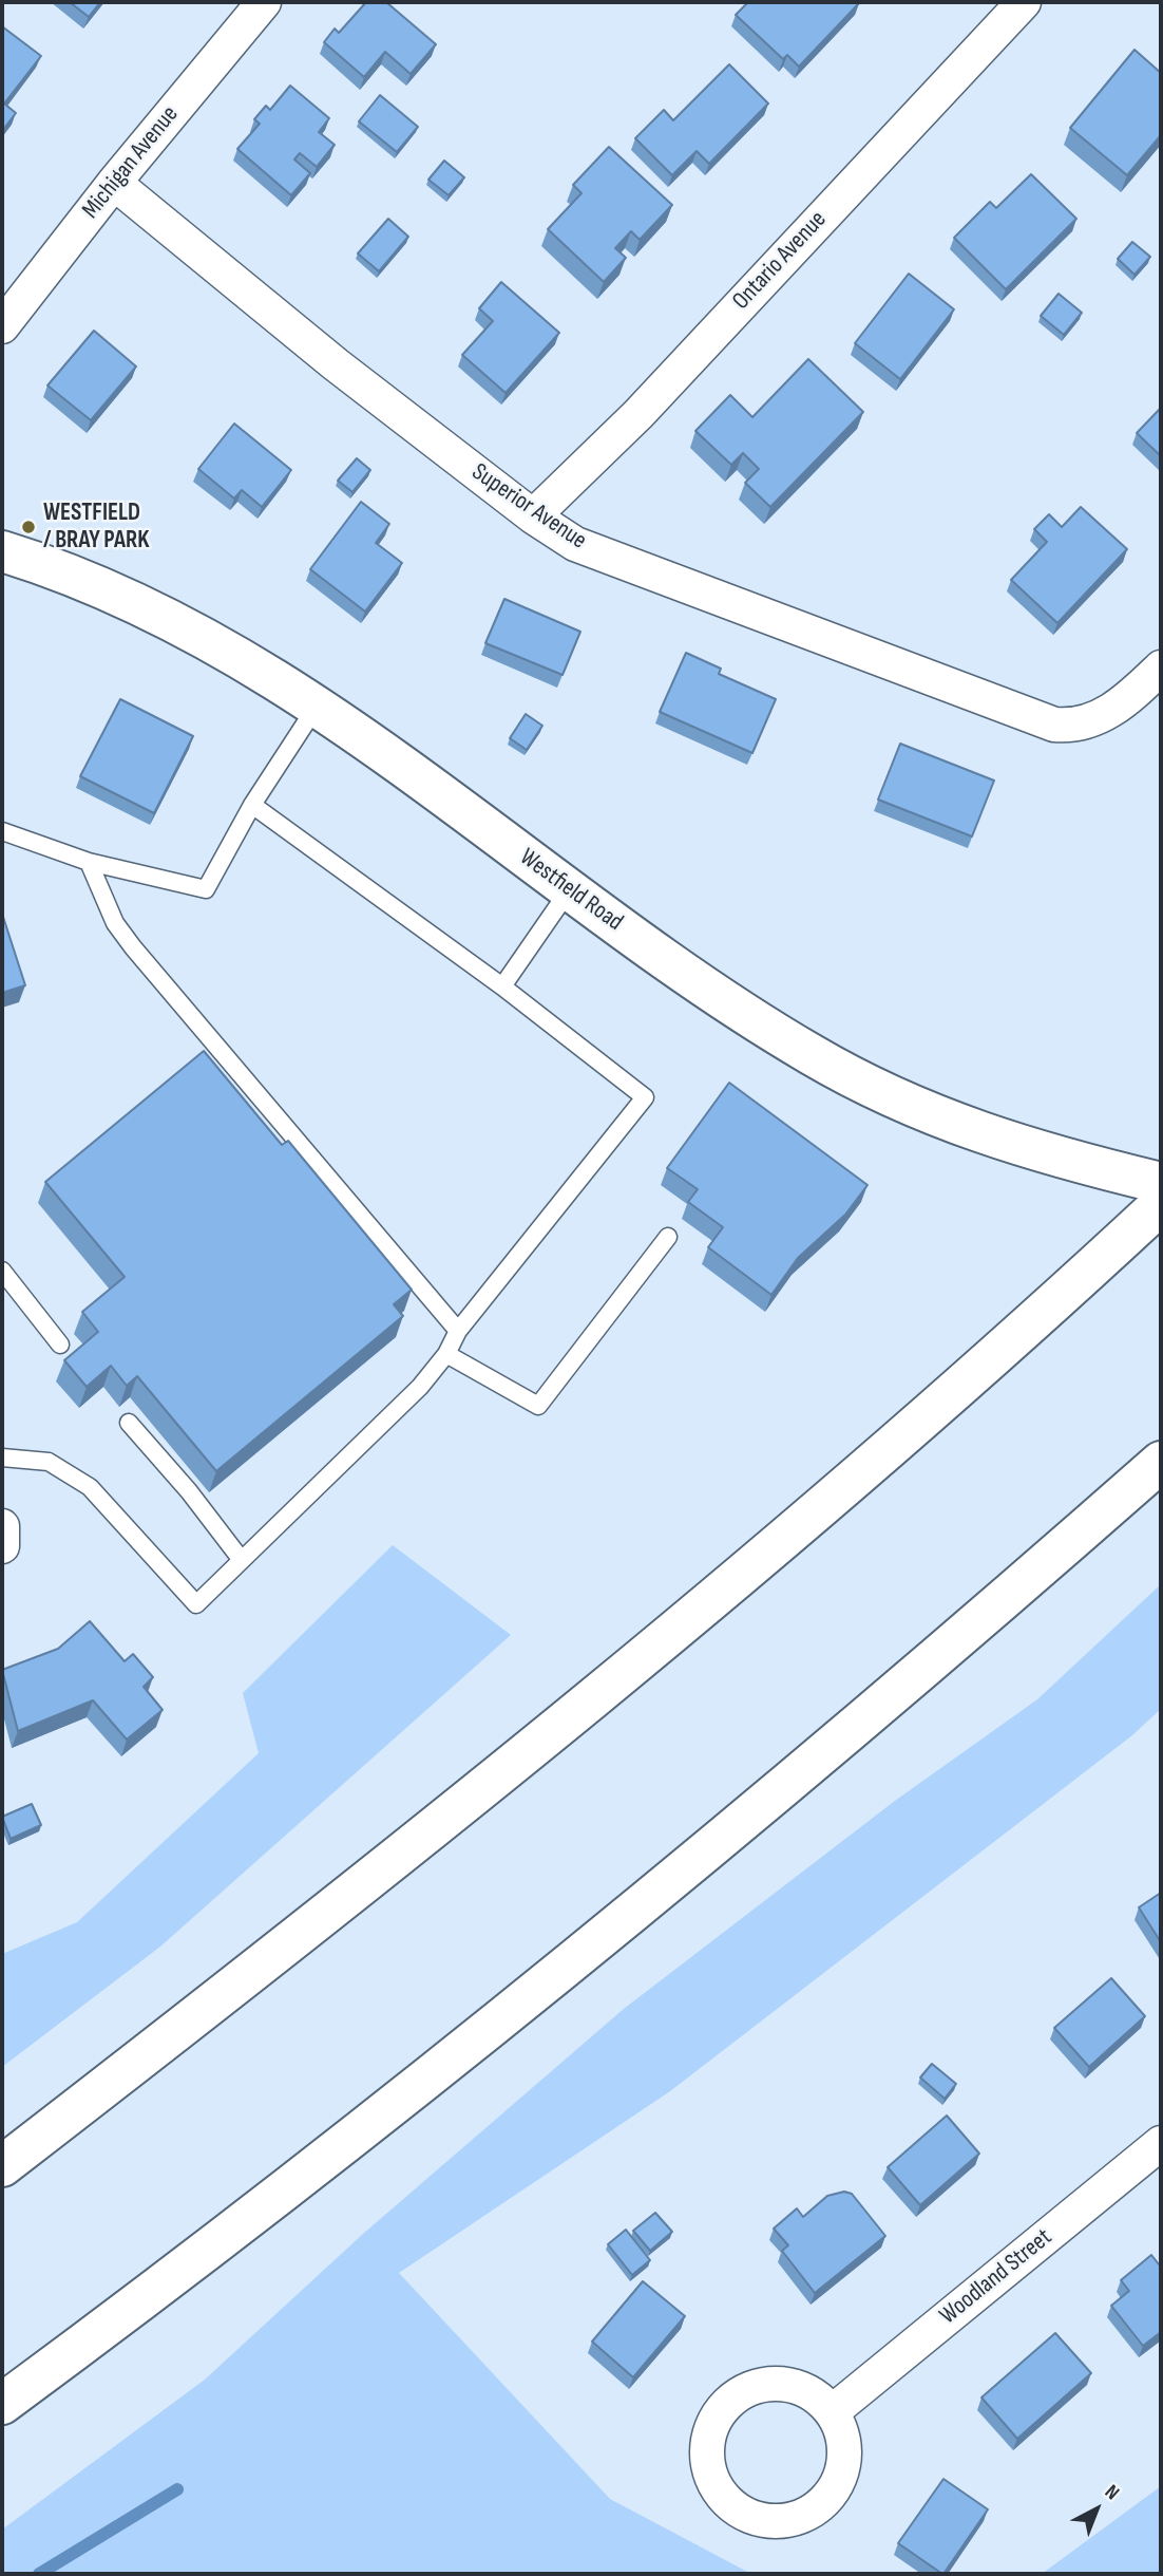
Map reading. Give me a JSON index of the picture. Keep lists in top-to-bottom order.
{
  "streets": {
    "main road": ["Westfield Road"],
    "street": [
      "Michigan Avenue",
      "Ontario Avenue",
      "Superior Avenue",
      "Woodland Street"
    ]
  },
  "crossings": [
    ["Michigan Avenue", "Superior Avenue"],
    ["Ontario Avenue", "Superior Avenue"]
  ],
  "places": ["WESTFIELD / BRAY PARK"],
  "north": "top right"
}
